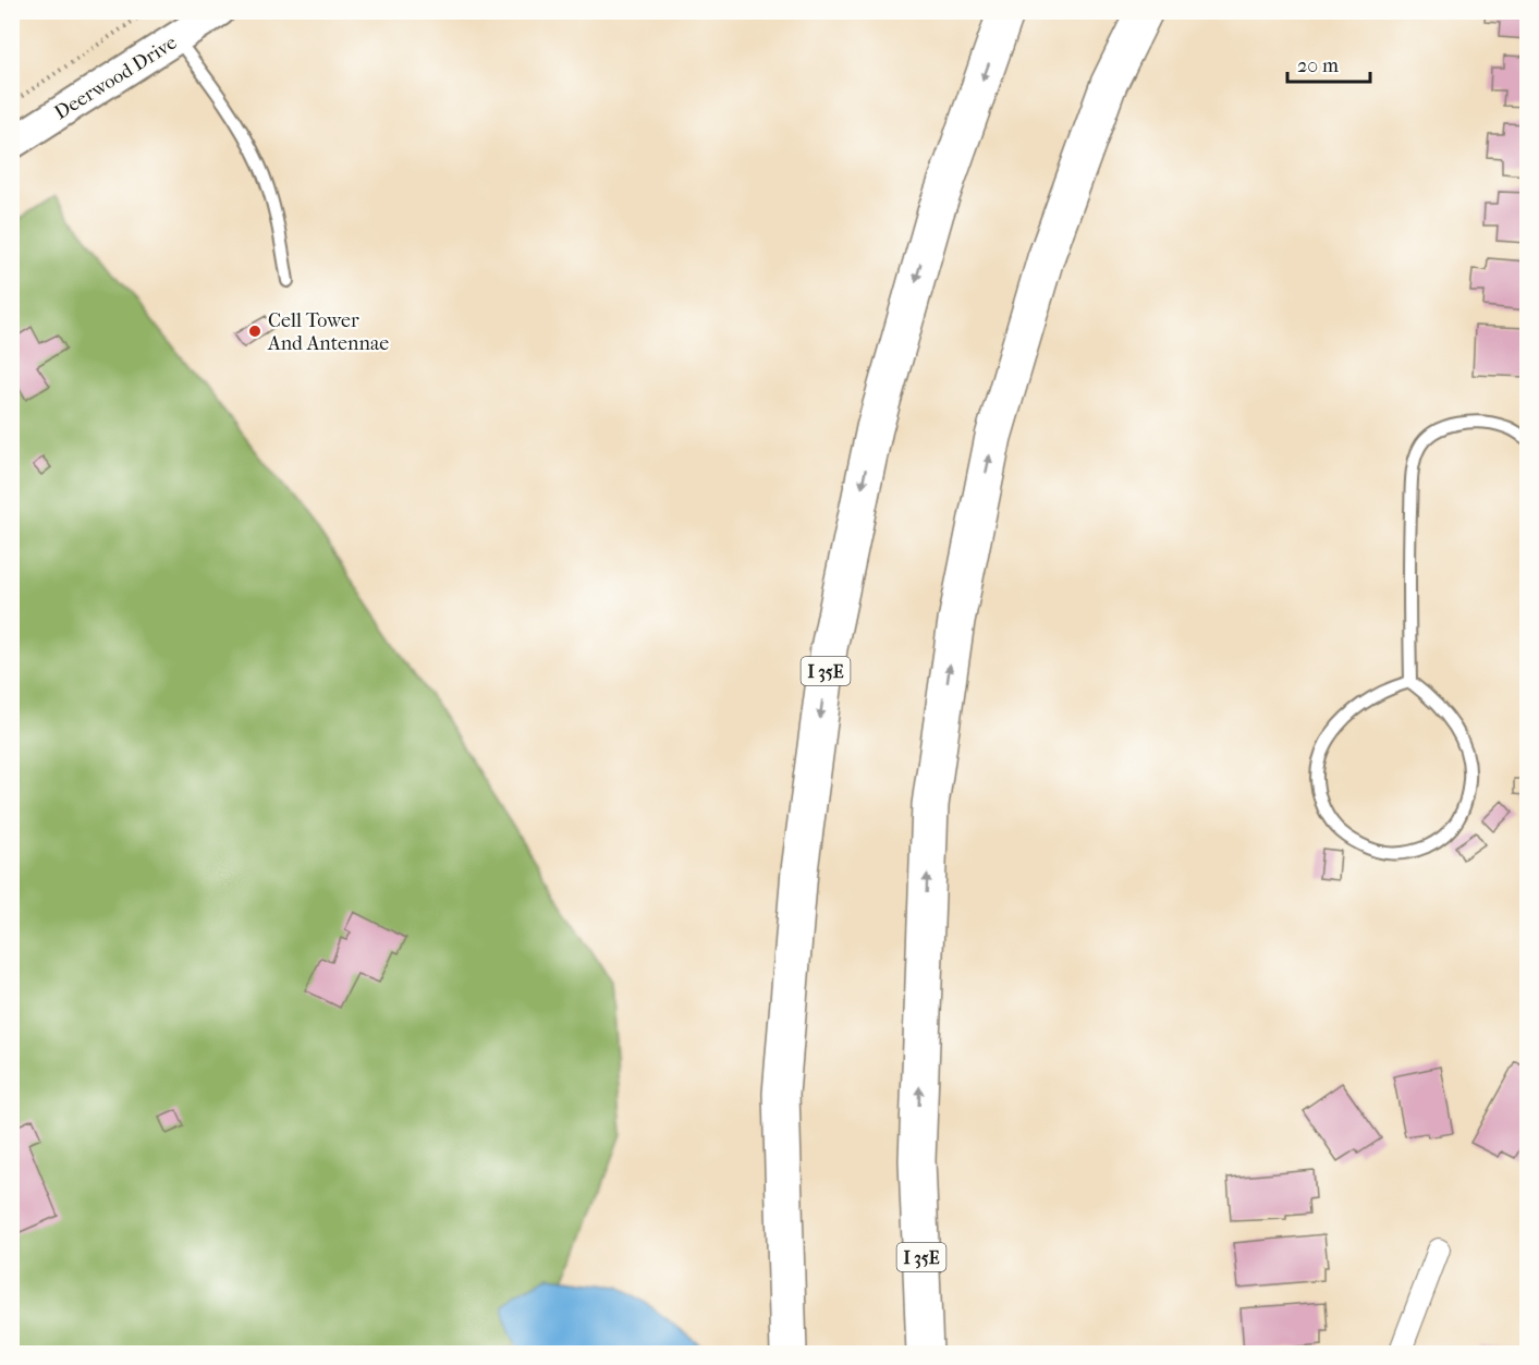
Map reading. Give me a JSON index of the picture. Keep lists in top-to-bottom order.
{
  "streets": {
    "highway": ["I 35E"],
    "street": ["Deerwood Drive"]
  },
  "places": ["Cell Tower And Antennae"],
  "scale_bar": "20 m"
}
